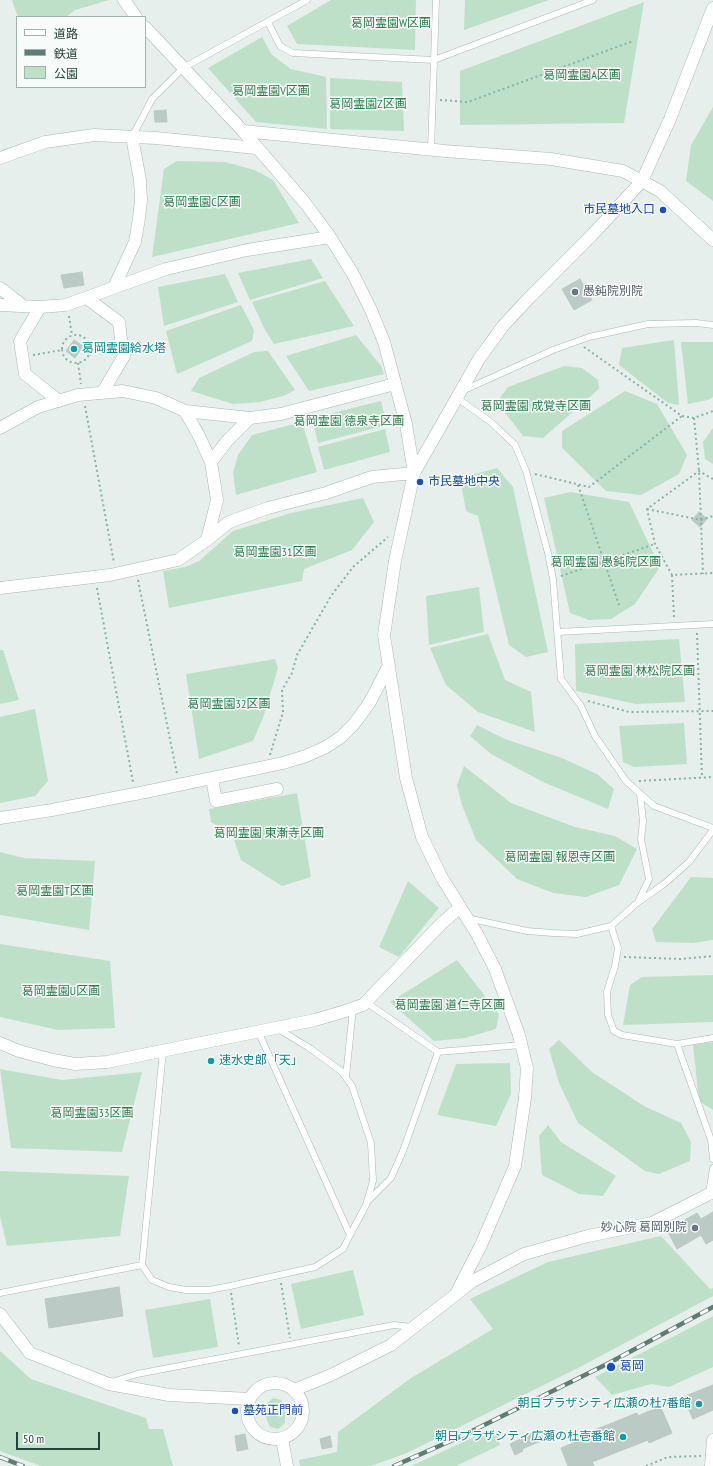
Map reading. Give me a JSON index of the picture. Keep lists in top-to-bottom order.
{
  "parks": [
    "葛岡霊園W区画",
    "葛岡霊園A区画",
    "葛岡霊園V区画",
    "葛岡霊園Z区画",
    "葛岡霊園C区画",
    "葛岡霊園 成覚寺区画",
    "葛岡霊園 徳泉寺区画",
    "葛岡霊園31区画",
    "葛岡霊園 愚鈍院区画",
    "葛岡霊園 林松院区画",
    "葛岡霊園32区画",
    "葛岡霊園 東漸寺区画",
    "葛岡霊園 報恩寺区画",
    "葛岡霊園T区画",
    "葛岡霊園U区画",
    "葛岡霊園 道仁寺区画",
    "葛岡霊園33区画"
  ],
  "places": [
    "市民墓地入口",
    "愚鈍院別院",
    "葛岡霊園給水塔",
    "市民墓地中央",
    "速水史郎「天」",
    "妙心院 葛岡別院",
    "葛岡",
    "朝日プラザシティ広瀬の杜7番館",
    "墓苑正門前",
    "朝日プラザシティ広瀬の杜壱番館"
  ],
  "legend": ["道路", "鉄道", "公園"],
  "scale_bar": "50 m"
}
